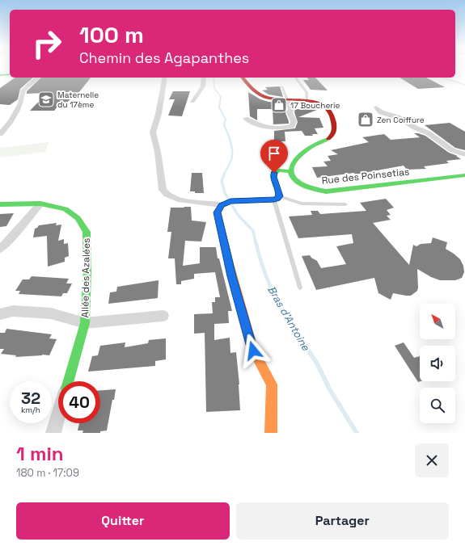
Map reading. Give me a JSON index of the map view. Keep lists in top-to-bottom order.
{
  "streets": {
    "main road": ["Rue des Poinsetias", "Allée des Azalées"]
  },
  "water": ["Bras d'Antoine"],
  "places": {
    "school or university": ["Maternelle du 17ème"],
    "shop": ["17 Boucherie", "Zen Coiffure"]
  },
  "north": "top left",
  "page": {
    "turn": ["100 m", "Chemin des Agapanthes"],
    "speed": "32 km/h",
    "limit": "40",
    "heading": ["1 min", "180 m · 17:09"],
    "buttons": ["Quitter", "Partager"]
  }
}
